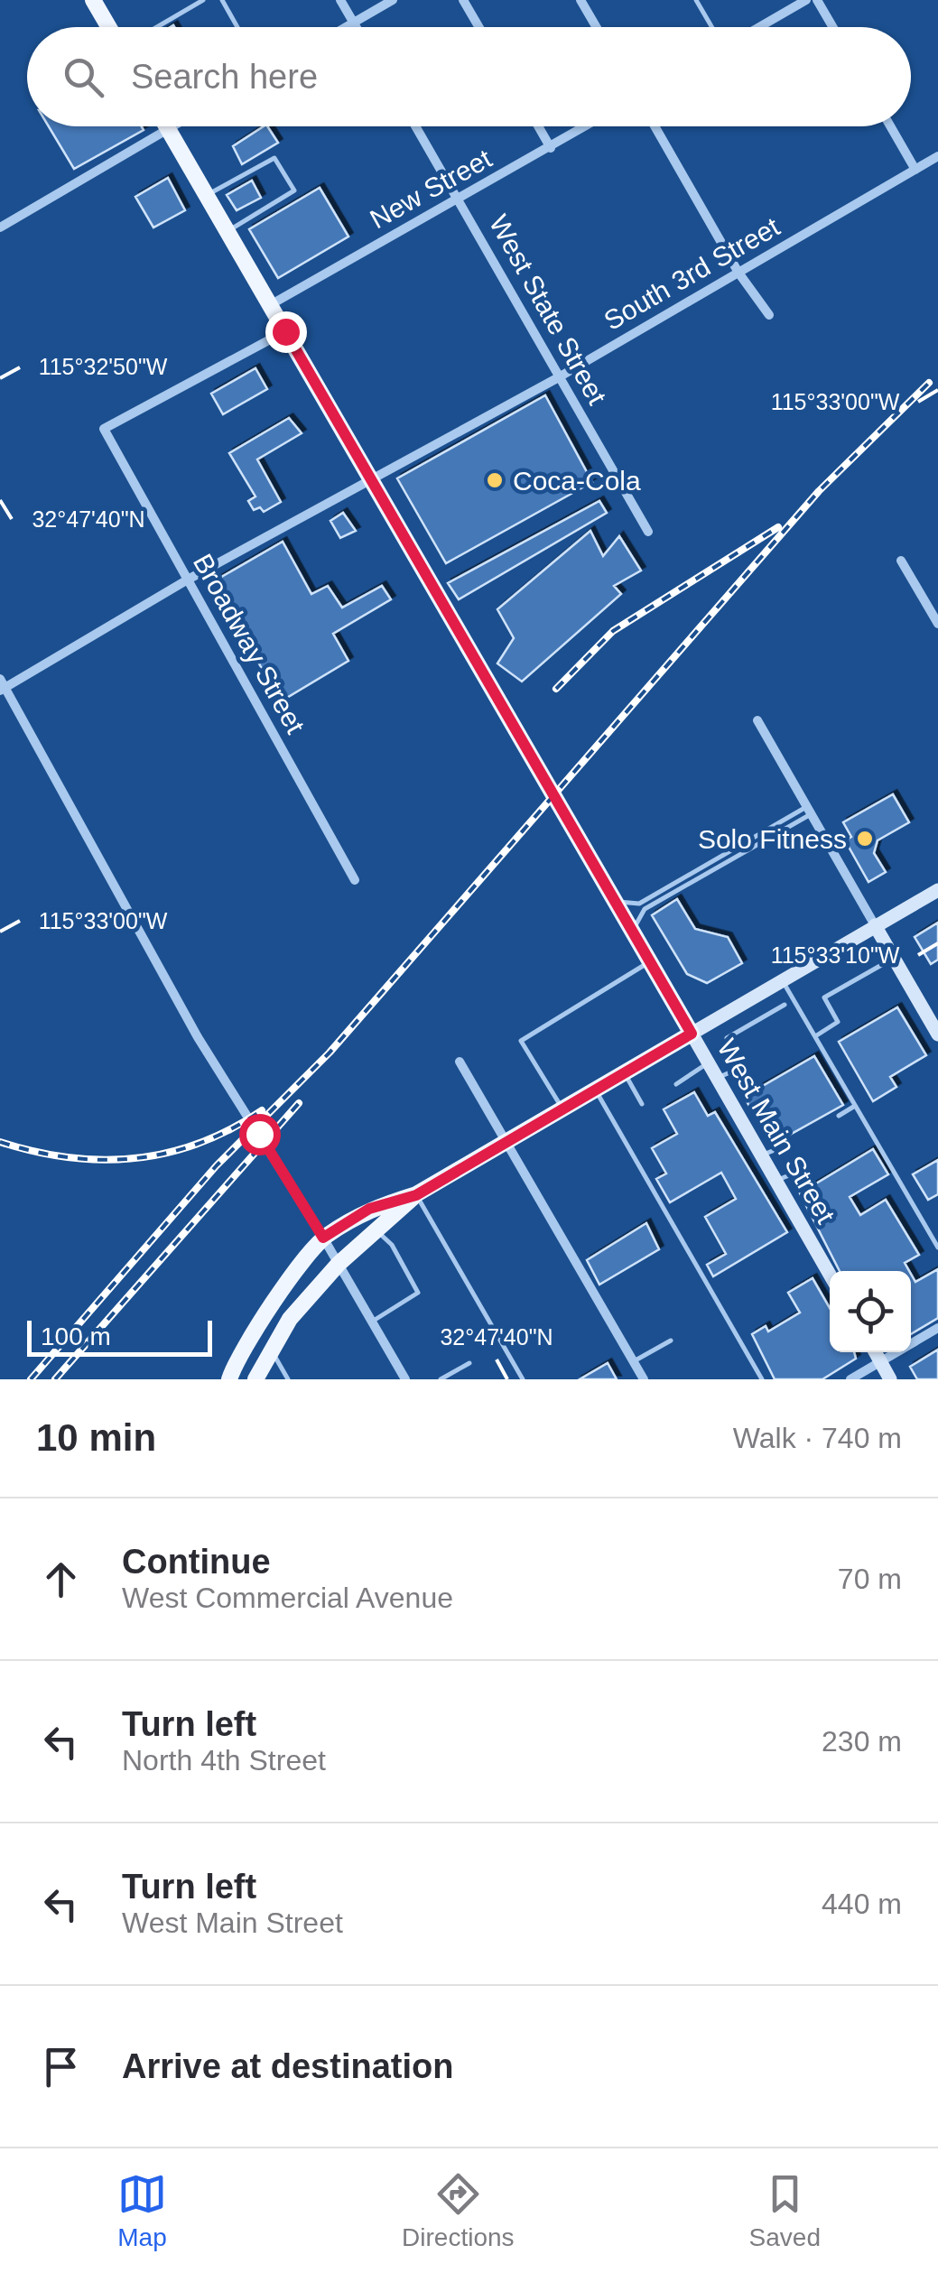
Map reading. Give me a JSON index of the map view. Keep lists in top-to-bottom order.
{
  "streets": {
    "main road": ["West Main Street"],
    "street": [
      "New Street",
      "South 3rd Street",
      "West State Street",
      "Broadway Street"
    ]
  },
  "crossings": [
    ["New Street", "West State Street"],
    ["New Street", "West Main Street"],
    ["South 3rd Street", "West State Street"],
    ["South 3rd Street", "Broadway Street"],
    ["South 3rd Street", "West Main Street"],
    ["Broadway Street", "West Main Street"]
  ],
  "places": ["Coca-Cola", "Solo Fitness"],
  "scale_bar": "100 m",
  "page": {
    "search": "Search here",
    "scale": "100 m",
    "heading": ["10 min", "Walk · 740 m"],
    "list": [
      ["Continue", "West Commercial Avenue", "70 m"],
      ["Turn left", "North 4th Street", "230 m"],
      ["Turn left", "West Main Street", "440 m"],
      "Arrive at destination"
    ],
    "nav": ["Map", "Directions", "Saved"]
  },
  "coordinates": [
    "115°32'50\"W",
    "115°33'00\"W",
    "32°47'40\"N",
    "115°33'10\"W"
  ]
}
